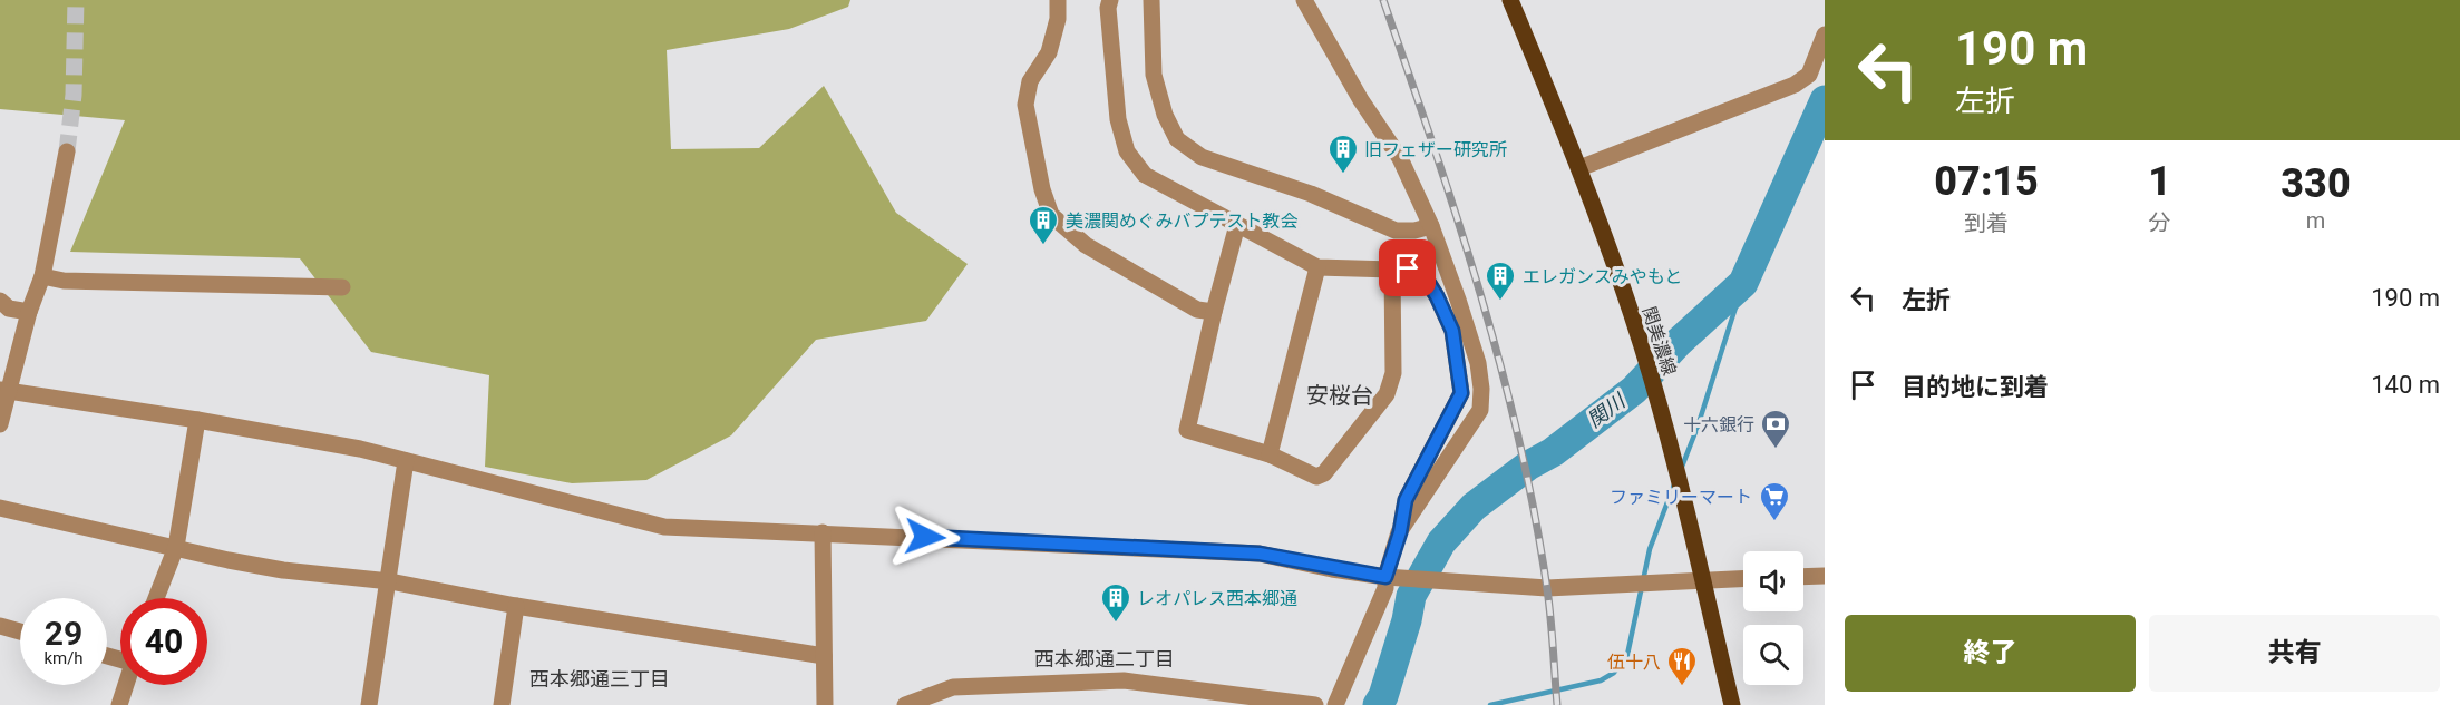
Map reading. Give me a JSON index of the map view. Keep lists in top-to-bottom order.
{
  "streets": {
    "main road": ["関美濃線"]
  },
  "districts": ["安桜台", "西本郷通二丁目", "西本郷通三丁目"],
  "water": ["関川"],
  "places": {
    "building": [
      "旧フェザー研究所",
      "美濃関めぐみバプテスト教会",
      "エレガンスみやもと",
      "レオパレス西本郷通"
    ],
    "bank": ["十六銀行"],
    "supermarket": ["ファミリーマート"],
    "restaurant": ["伍十八"]
  },
  "page": {
    "turn": ["190 m", "左折"],
    "eta": [
      "07:15",
      "到着",
      "1",
      "分",
      "330",
      "m"
    ],
    "list": [
      {
        "name": "左折",
        "value": "190 m"
      },
      {
        "name": "目的地に到着",
        "value": "140 m"
      }
    ],
    "speed": "29 km/h",
    "limit": "40",
    "buttons": ["終了", "共有"]
  }
}
